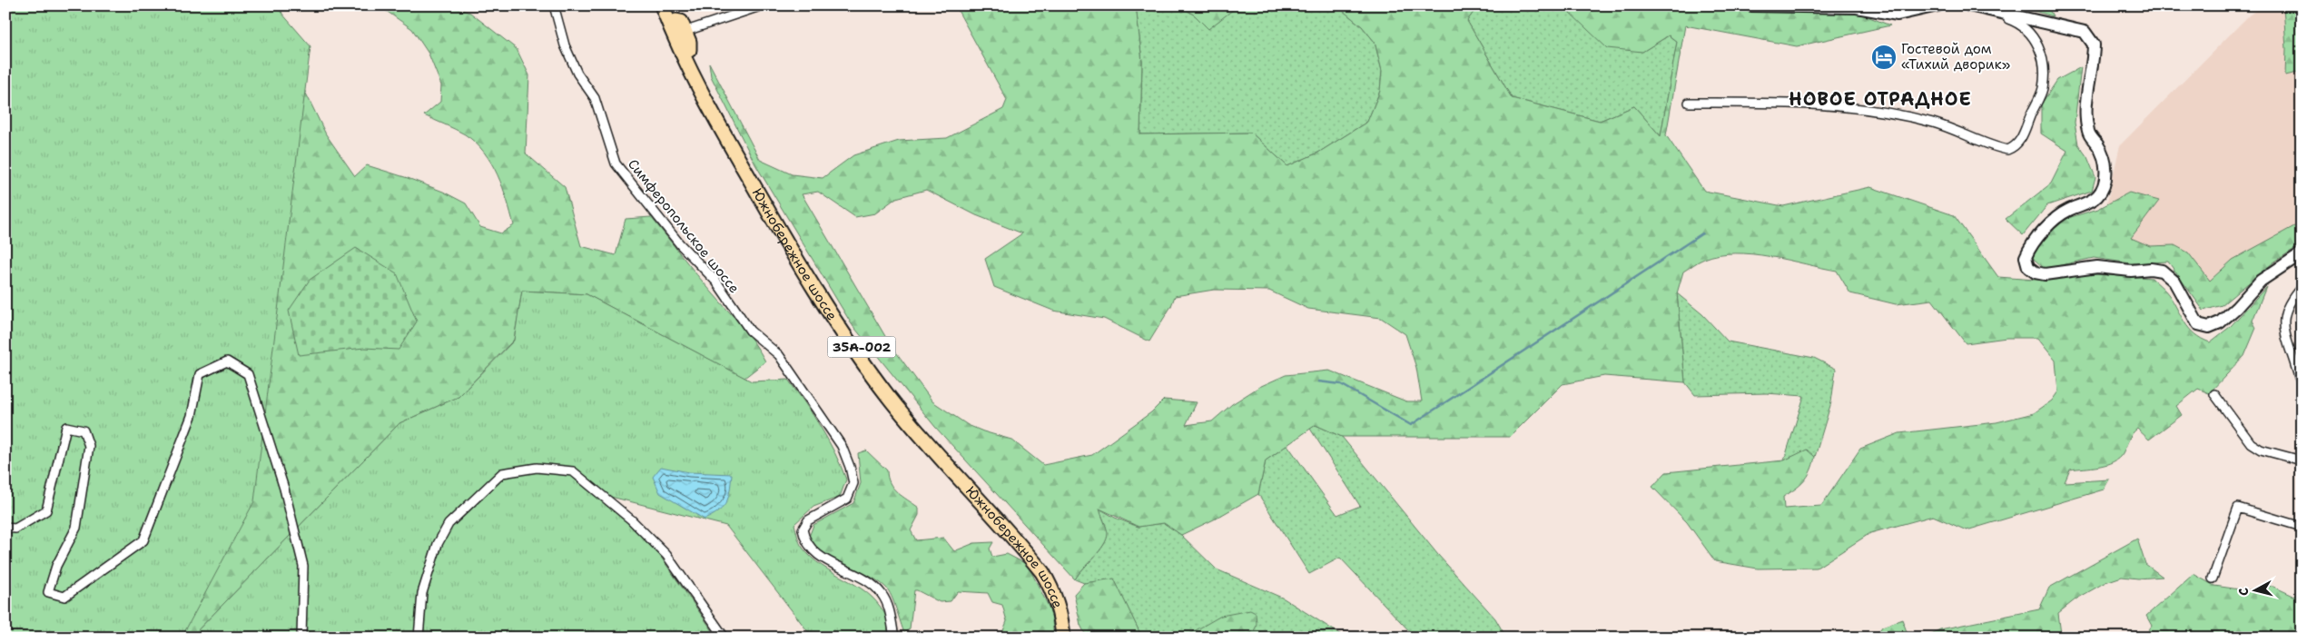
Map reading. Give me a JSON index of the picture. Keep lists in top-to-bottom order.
{
  "streets": {
    "highway": ["Южнобережное шоссе", "35А-002"],
    "street": ["Симферопольское шоссе"]
  },
  "districts": ["НОВОЕ ОТРАДНОЕ"],
  "places": {
    "hotel": ["Гостевой дом «Тихий дворик»"]
  },
  "north": "left"
}
